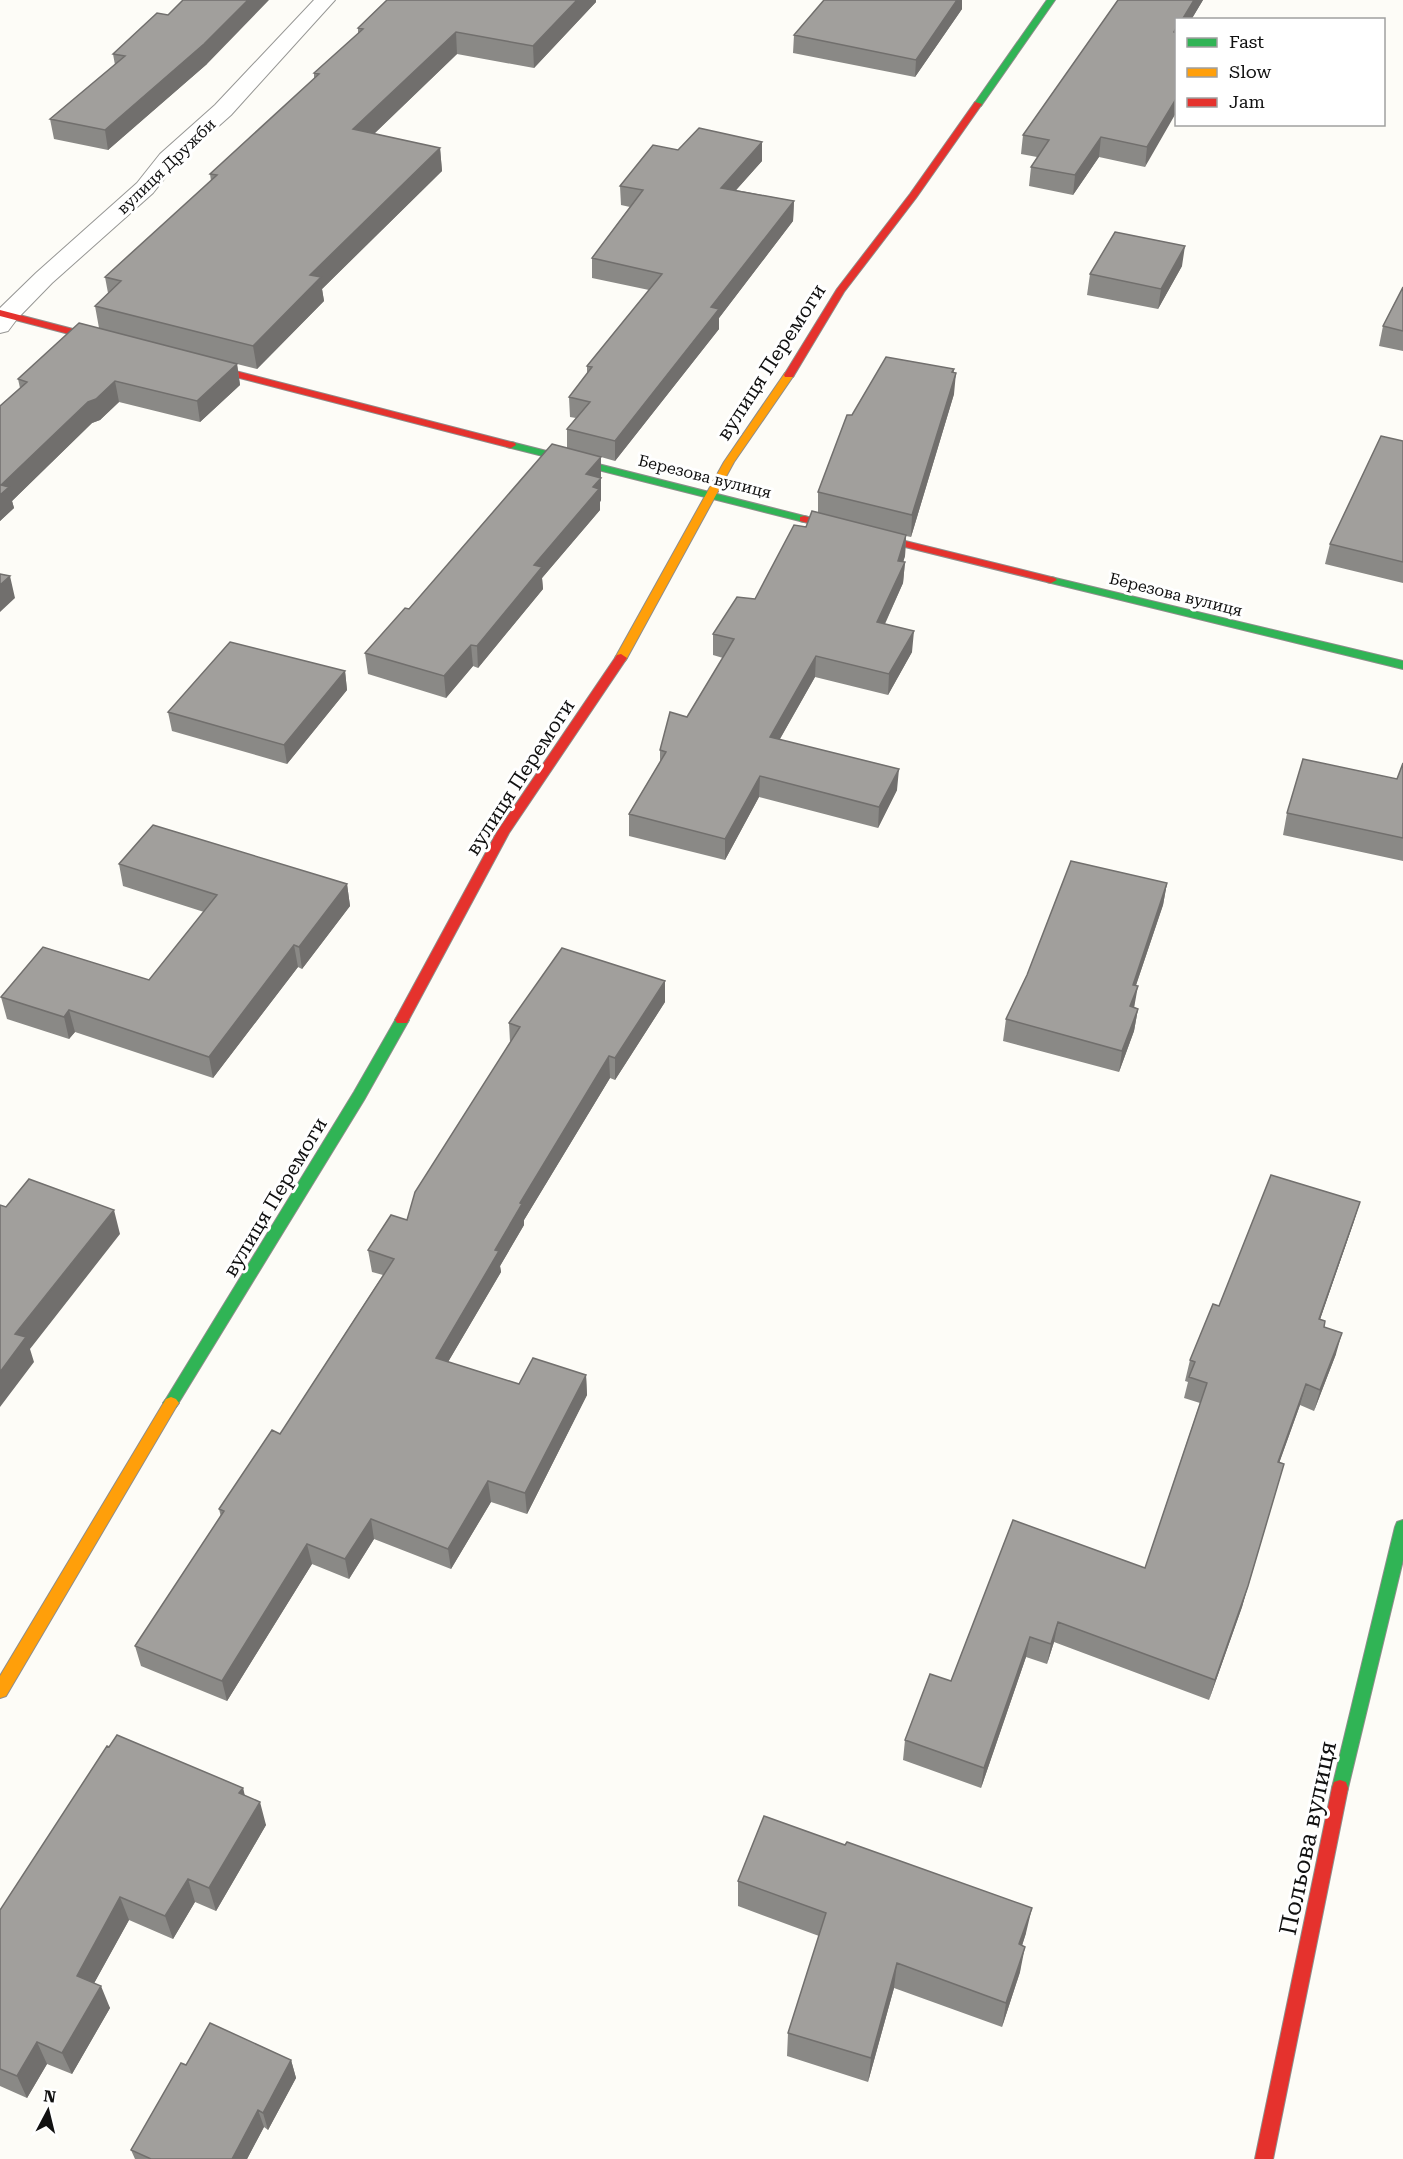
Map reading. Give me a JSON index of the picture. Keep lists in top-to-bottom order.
{
  "streets": {
    "street": [
      "вулиця Дружби",
      "вулиця Перемоги",
      "Березова вулиця",
      "Польова вулиця"
    ]
  },
  "crossings": [
    ["вулиця Перемоги", "Березова вулиця"]
  ],
  "legend": ["Fast", "Slow", "Jam"],
  "north": "top"
}
